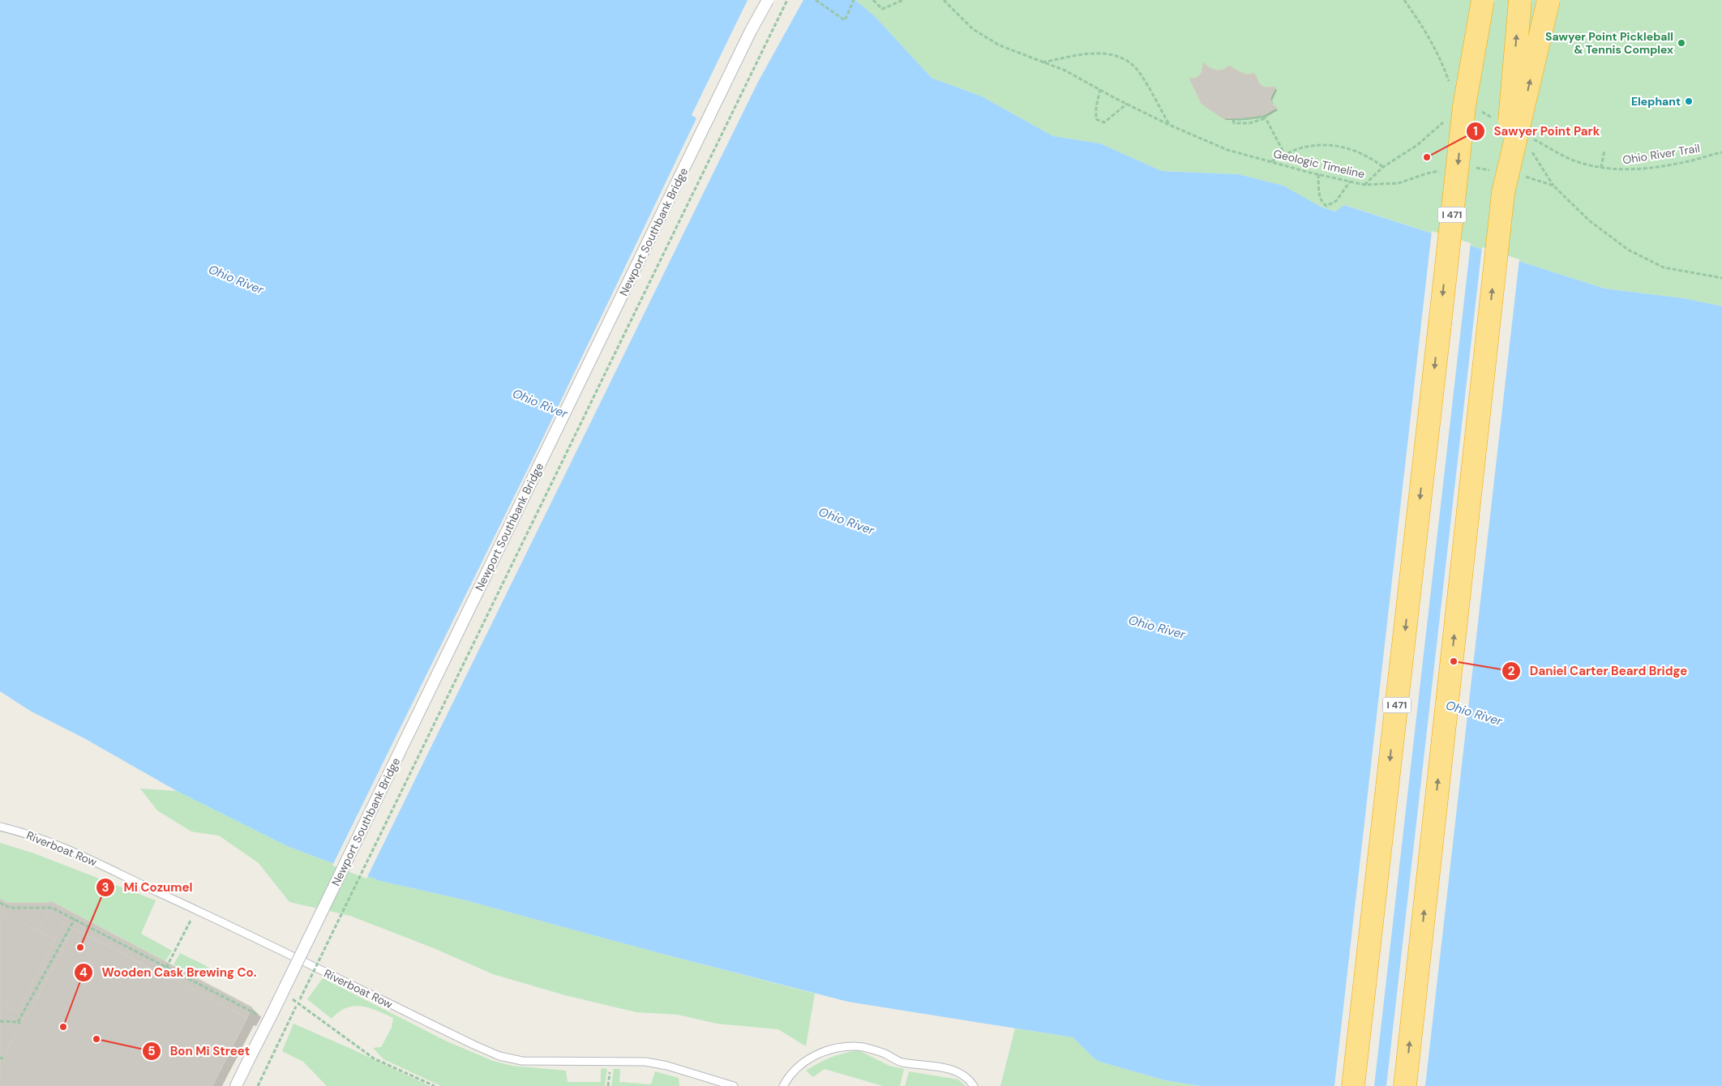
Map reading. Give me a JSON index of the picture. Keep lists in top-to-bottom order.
{
  "streets": {
    "highway": ["I 471"],
    "street": ["Newport Southbank Bridge"],
    "lane": ["Riverboat Row"],
    "path": ["Ohio River Trail", "Geologic Timeline"]
  },
  "water": ["Ohio River"],
  "places": [
    "Sawyer Point Pickleball & Tennis Complex",
    "Elephant",
    "Sawyer Point Park",
    "Daniel Carter Beard Bridge",
    "Mi Cozumel",
    "Wooden Cask Brewing Co.",
    "Bon Mi Street"
  ]
}
